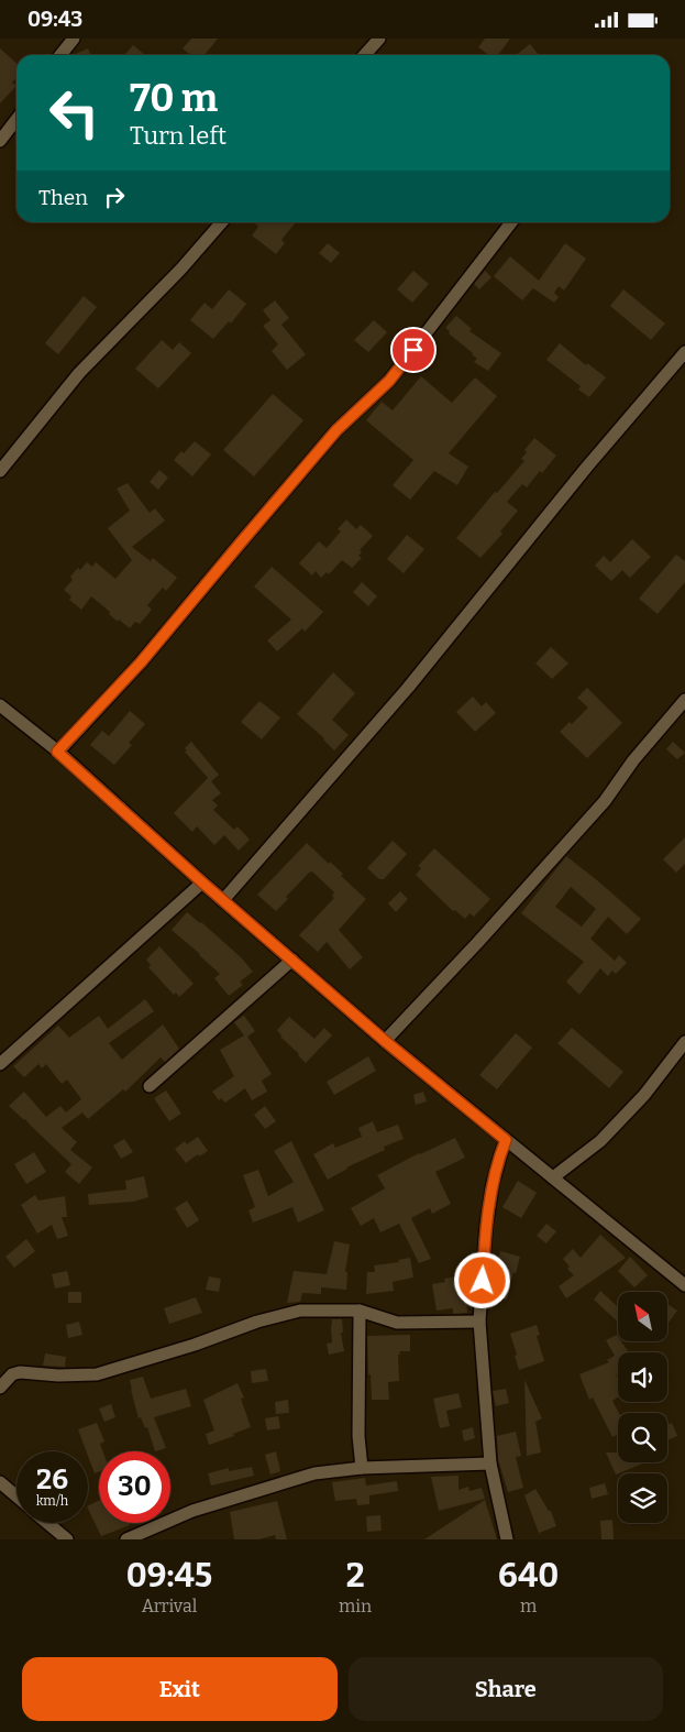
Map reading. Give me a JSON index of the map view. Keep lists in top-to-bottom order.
{
  "north": "top left",
  "page": {
    "status": "09:43",
    "turn": ["70 m", "Turn left"],
    "then": "Then",
    "speed": "26 km/h",
    "limit": "30",
    "eta": [
      "09:45",
      "Arrival",
      "2",
      "min",
      "640",
      "m"
    ],
    "buttons": ["Exit", "Share"]
  }
}
